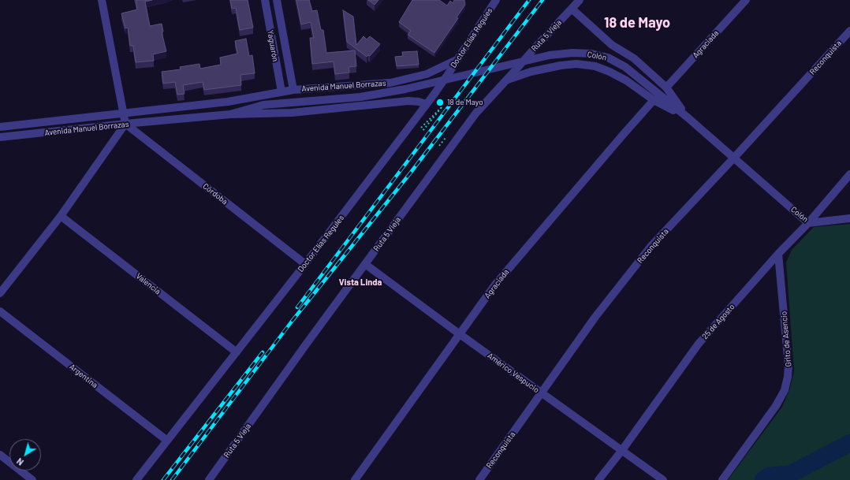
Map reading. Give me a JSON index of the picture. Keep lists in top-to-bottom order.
{
  "streets": {
    "street": [
      "Ruta 5 Vieja",
      "Doctor Elías Regules",
      "Agraciada",
      "Yaguarón",
      "Colón",
      "Reconquista",
      "Avenida Manuel Borrazas",
      "Córdoba",
      "Valencia",
      "25 de Agosto",
      "Grito de Asencio",
      "Américo Vespucio",
      "Argentina"
    ]
  },
  "crossings": [
    ["Ruta 5 Vieja", "Colón"],
    ["Ruta 5 Vieja", "Américo Vespucio"],
    ["Doctor Elías Regules", "Avenida Manuel Borrazas"],
    ["Doctor Elías Regules", "Córdoba"],
    ["Doctor Elías Regules", "Valencia"],
    ["Doctor Elías Regules", "Argentina"],
    ["Agraciada", "Colón"],
    ["Agraciada", "Américo Vespucio"],
    ["Yaguarón", "Avenida Manuel Borrazas"],
    ["Colón", "Reconquista"],
    ["Colón", "Avenida Manuel Borrazas"],
    ["Colón", "25 de Agosto"],
    ["Reconquista", "Américo Vespucio"],
    ["Avenida Manuel Borrazas", "Córdoba"],
    ["25 de Agosto", "Grito de Asencio"],
    ["25 de Agosto", "Américo Vespucio"]
  ],
  "districts": ["18 de Mayo", "Vista Linda"],
  "places": ["18 de Mayo"],
  "north": "bottom left"
}
